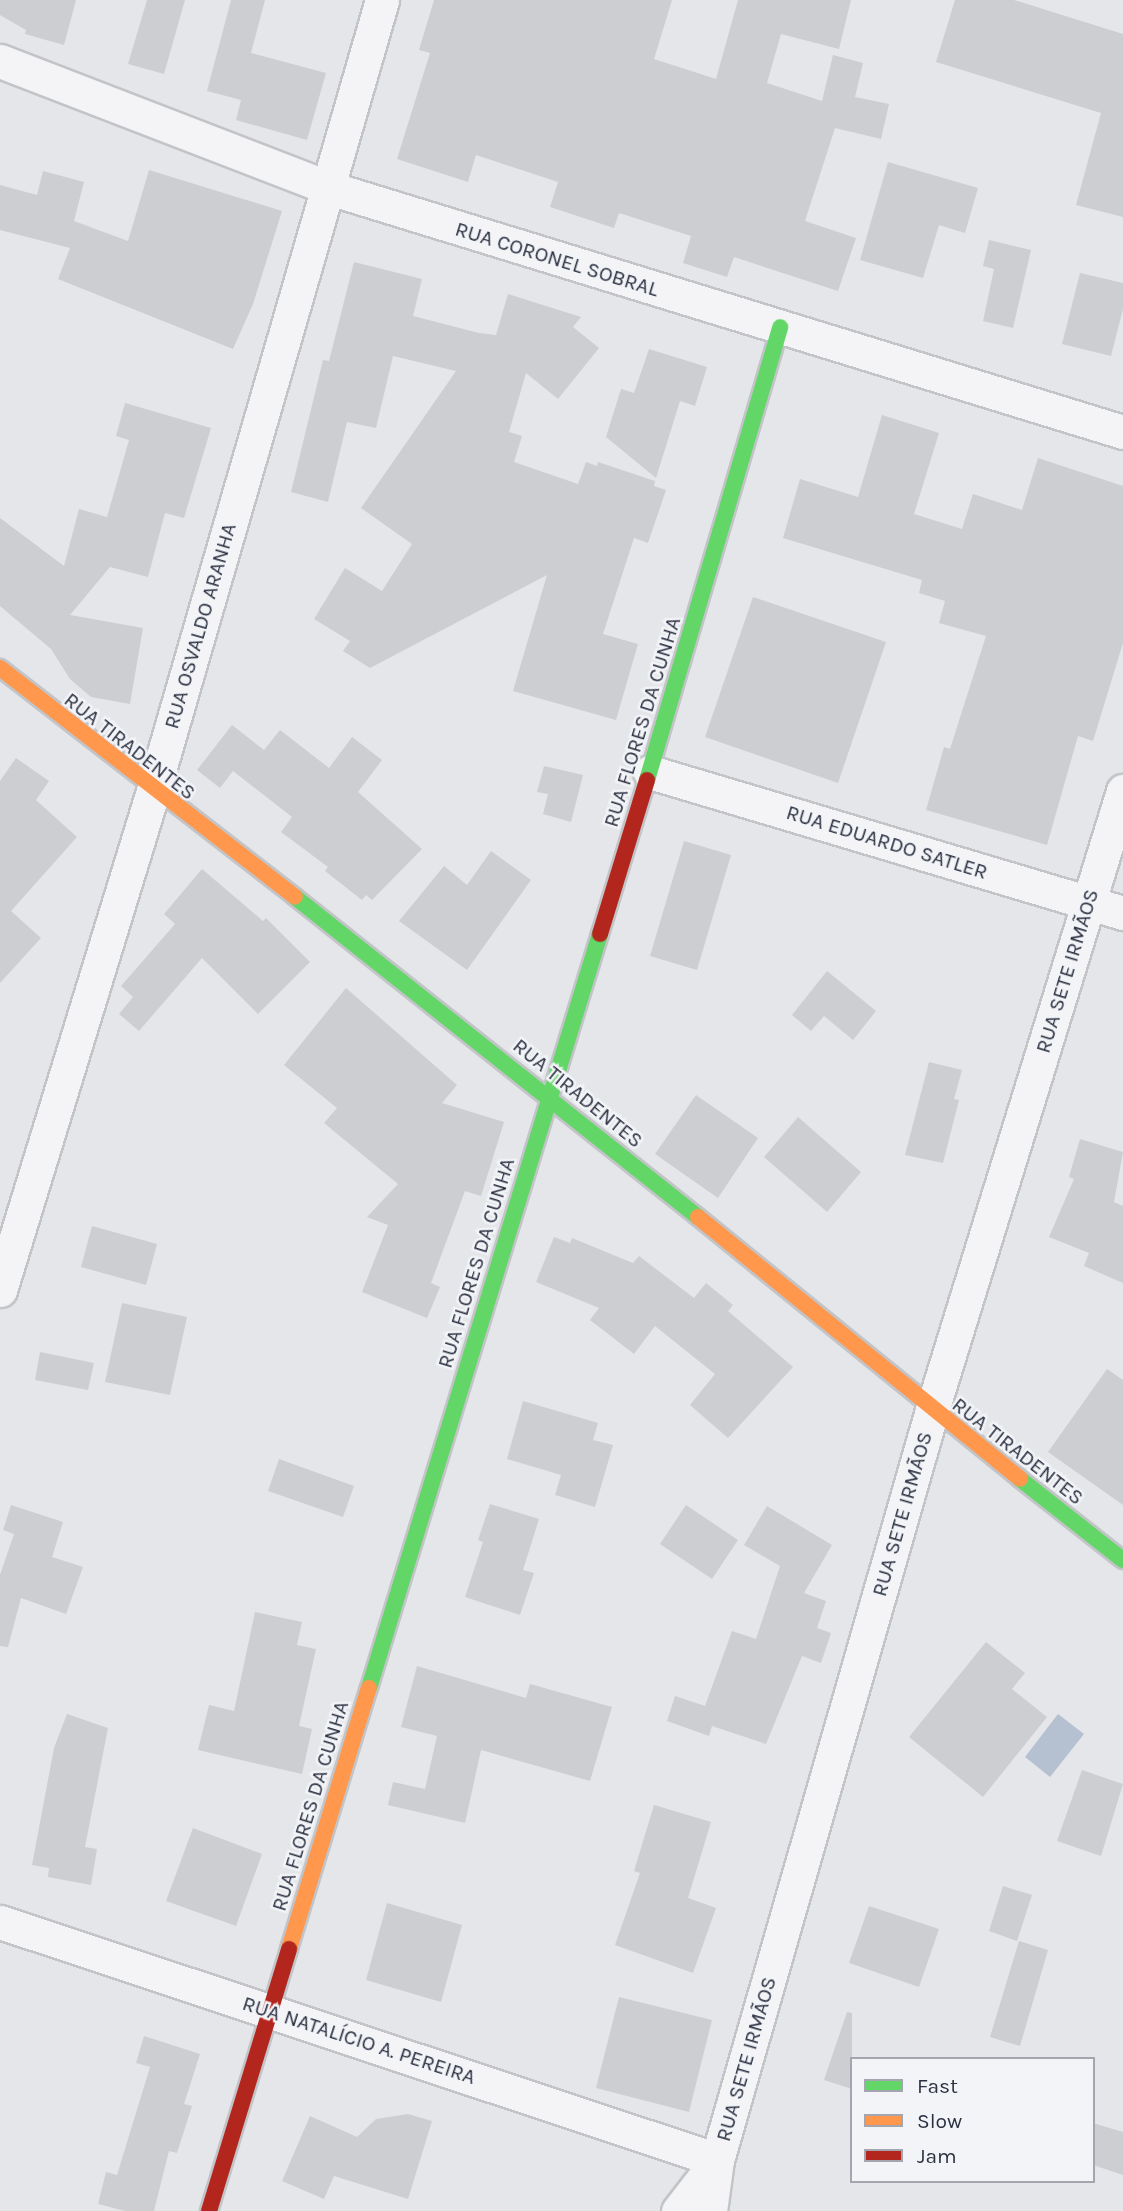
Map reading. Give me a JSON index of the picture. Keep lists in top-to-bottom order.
{
  "streets": {
    "street": [
      "RUA CORONEL SOBRAL",
      "RUA OSVALDO ARANHA",
      "RUA FLORES DA CUNHA",
      "RUA TIRADENTES",
      "RUA EDUARDO SATLER",
      "RUA SETE IRMÃOS",
      "RUA NATALÍCIO A. PEREIRA"
    ]
  },
  "crossings": [
    ["RUA CORONEL SOBRAL", "RUA OSVALDO ARANHA"],
    ["RUA CORONEL SOBRAL", "RUA FLORES DA CUNHA"],
    ["RUA OSVALDO ARANHA", "RUA TIRADENTES"],
    ["RUA FLORES DA CUNHA", "RUA TIRADENTES"],
    ["RUA FLORES DA CUNHA", "RUA EDUARDO SATLER"],
    ["RUA FLORES DA CUNHA", "RUA NATALÍCIO A. PEREIRA"],
    ["RUA TIRADENTES", "RUA SETE IRMÃOS"],
    ["RUA EDUARDO SATLER", "RUA SETE IRMÃOS"],
    ["RUA SETE IRMÃOS", "RUA NATALÍCIO A. PEREIRA"]
  ],
  "legend": ["Fast", "Slow", "Jam"]
}
